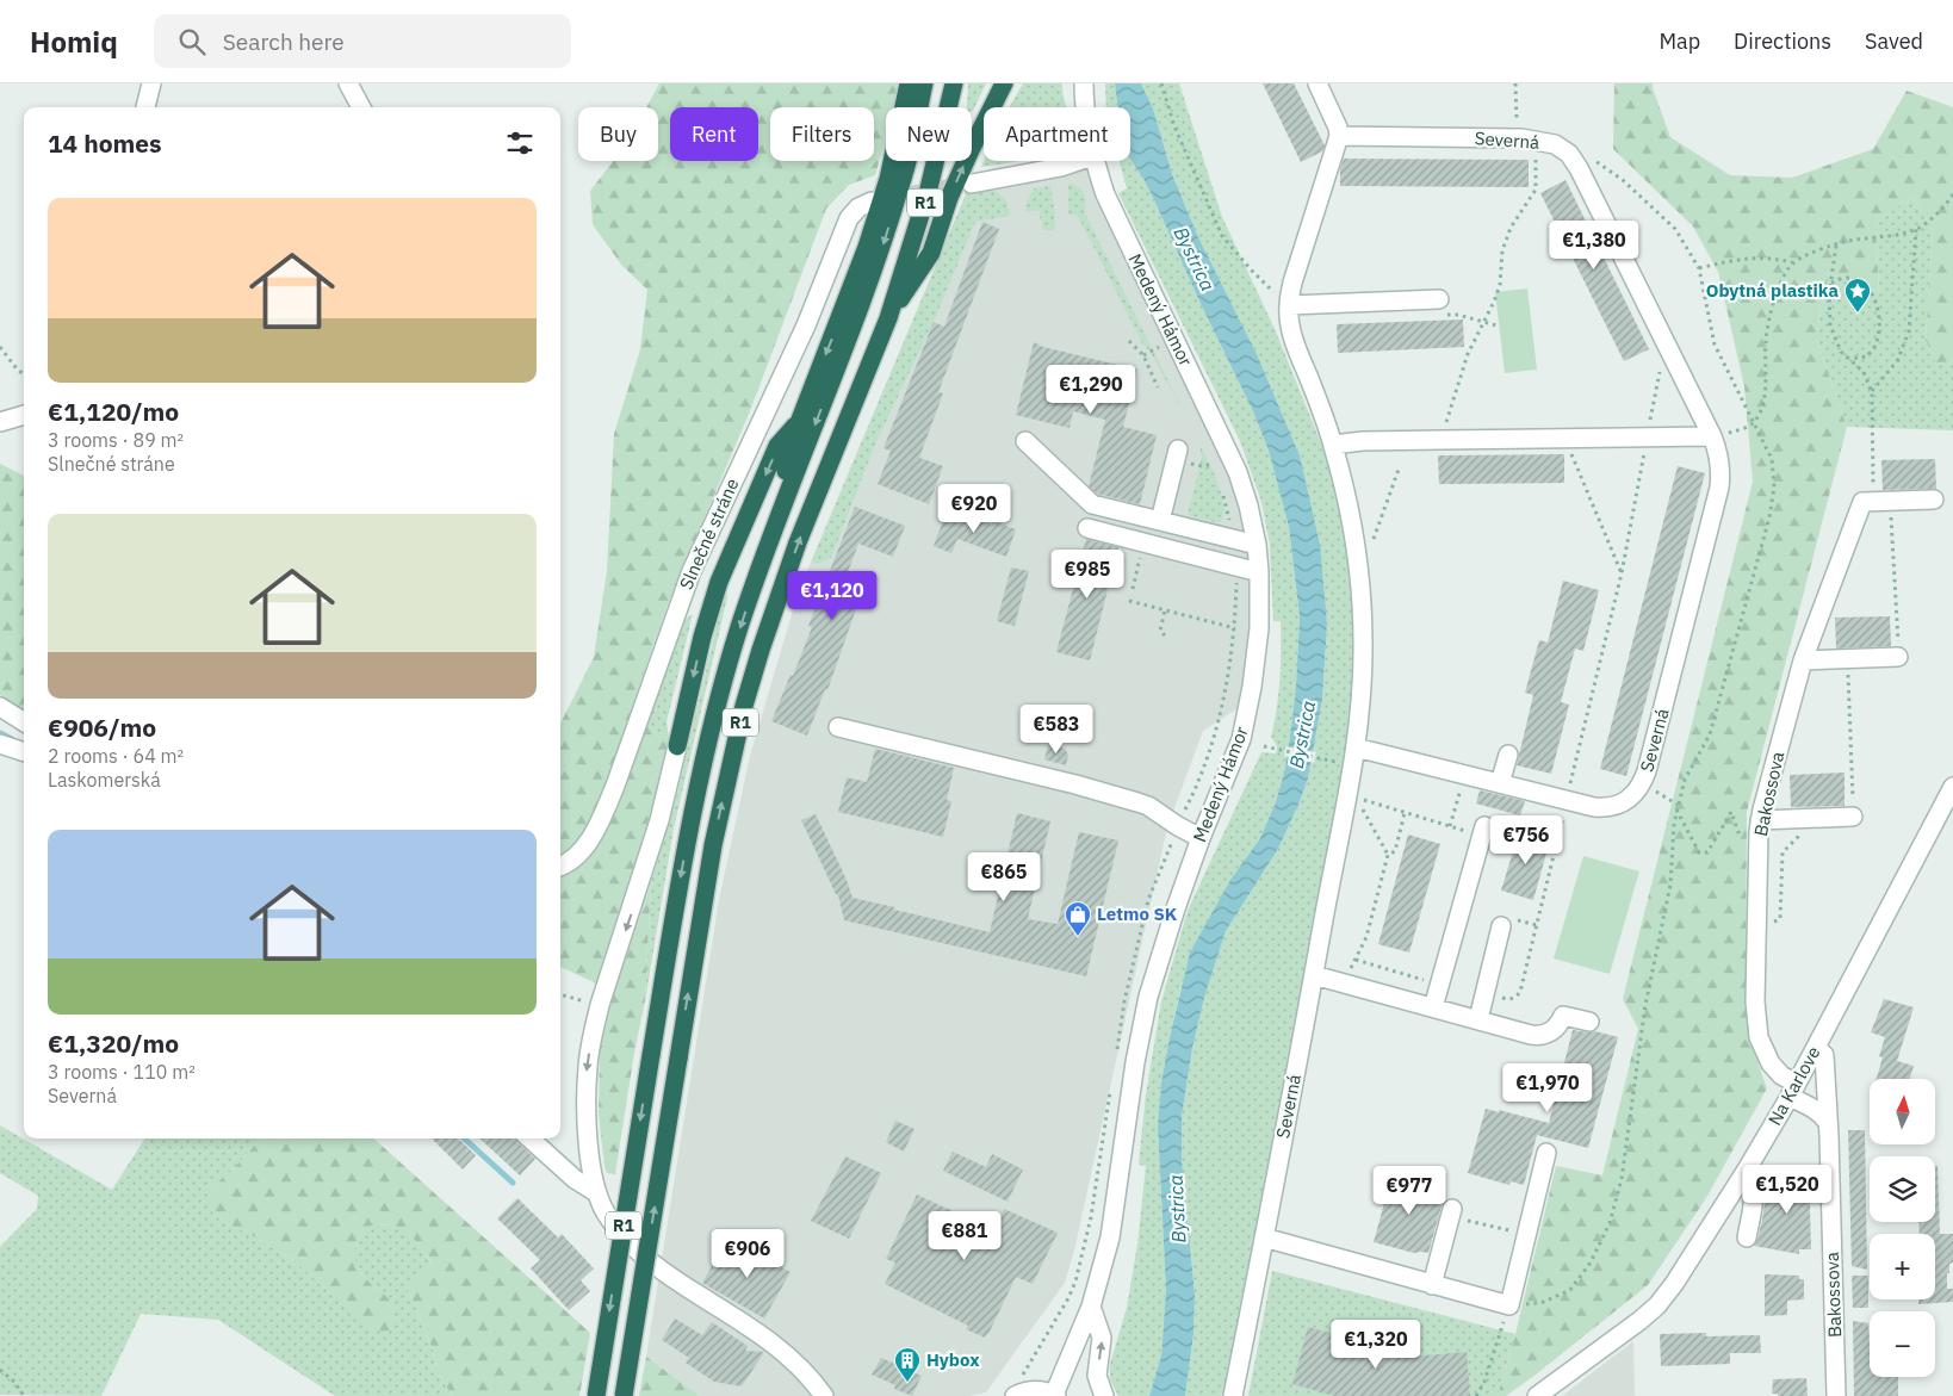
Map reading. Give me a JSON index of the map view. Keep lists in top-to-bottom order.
{
  "streets": {
    "highway": ["R1"],
    "street": [
      "Severná",
      "Medený Hámor",
      "Slnečné stráne",
      "Bakossova",
      "Na Karlove"
    ]
  },
  "crossings": [
    ["Bakossova", "Na Karlove"]
  ],
  "water": ["Bystrica"],
  "places": {
    "place": ["Obytná plastika"],
    "shop": ["Letmo SK"],
    "building": ["Hybox"]
  },
  "north": "top",
  "page": {
    "header": "Homiq",
    "search": "Search here",
    "nav": ["Map", "Directions", "Saved"],
    "chip": [
      "Buy",
      "Rent",
      "Filters",
      "New",
      "Apartment"
    ],
    "heading": "14 homes",
    "list": [
      {
        "name": "€1,120/mo",
        "note": "3 rooms · 89 m² · Slnečné stráne"
      },
      {
        "name": "€906/mo",
        "note": "2 rooms · 64 m² · Laskomerská"
      },
      {
        "name": "€1,320/mo",
        "note": "3 rooms · 110 m² · Severná"
      }
    ],
    "price": [
      "€1,380",
      "€1,290",
      "€920",
      "€985",
      "€1,120",
      "€583",
      "€756",
      "€865",
      "€1,970",
      "€1,520",
      "€977",
      "€881",
      "€906",
      "€1,320"
    ],
    "map_buttons": ["+", "−"]
  }
}
